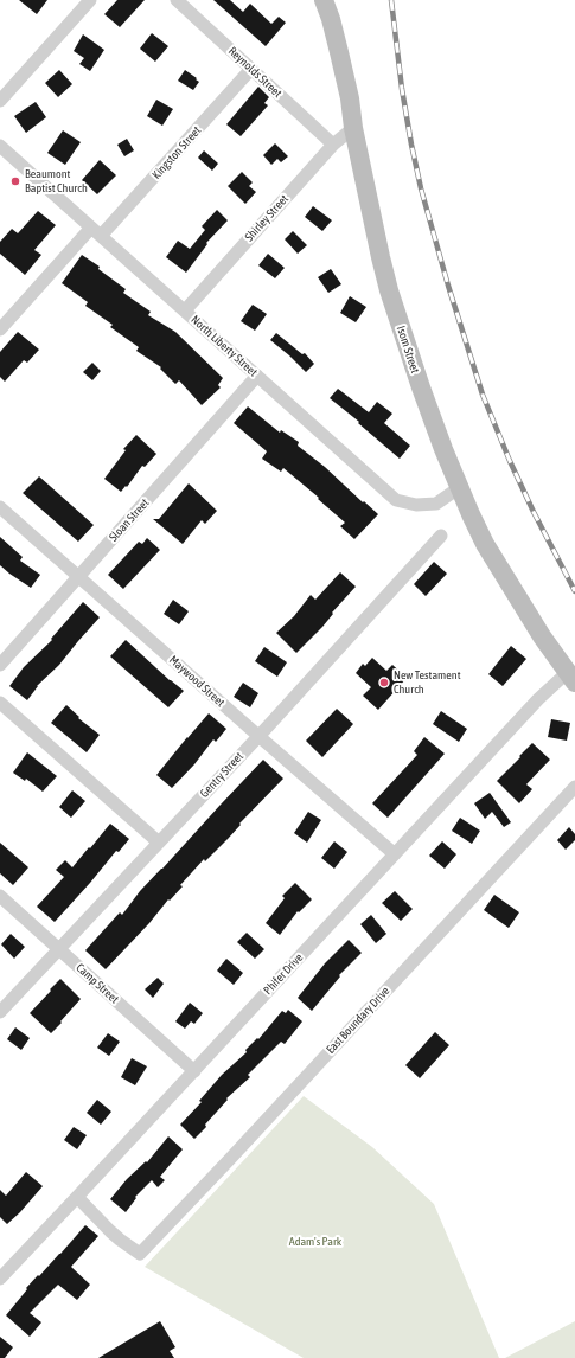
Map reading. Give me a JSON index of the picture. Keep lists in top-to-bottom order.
{
  "streets": {
    "main road": ["Isom Street"],
    "street": [
      "Reynolds Street",
      "Kingston Street",
      "Shirley Street",
      "North Liberty Street",
      "Sloan Street",
      "Maywood Street",
      "Gentry Street",
      "Phifer Drive",
      "Camp Street",
      "East Boundary Drive"
    ]
  },
  "crossings": [
    ["Reynolds Street", "Kingston Street"],
    ["Reynolds Street", "Shirley Street"],
    ["Kingston Street", "North Liberty Street"],
    ["Shirley Street", "North Liberty Street"],
    ["Shirley Street", "Isom Street"],
    ["North Liberty Street", "Isom Street"],
    ["North Liberty Street", "Sloan Street"],
    ["Isom Street", "Phifer Drive"],
    ["Sloan Street", "Maywood Street"],
    ["Maywood Street", "Gentry Street"],
    ["Maywood Street", "Phifer Drive"],
    ["Gentry Street", "Camp Street"],
    ["Phifer Drive", "Camp Street"],
    ["Phifer Drive", "East Boundary Drive"]
  ],
  "parks": ["Adam's Park"],
  "places": ["Beaumont Baptist Church", "New Testament Church"]
}
